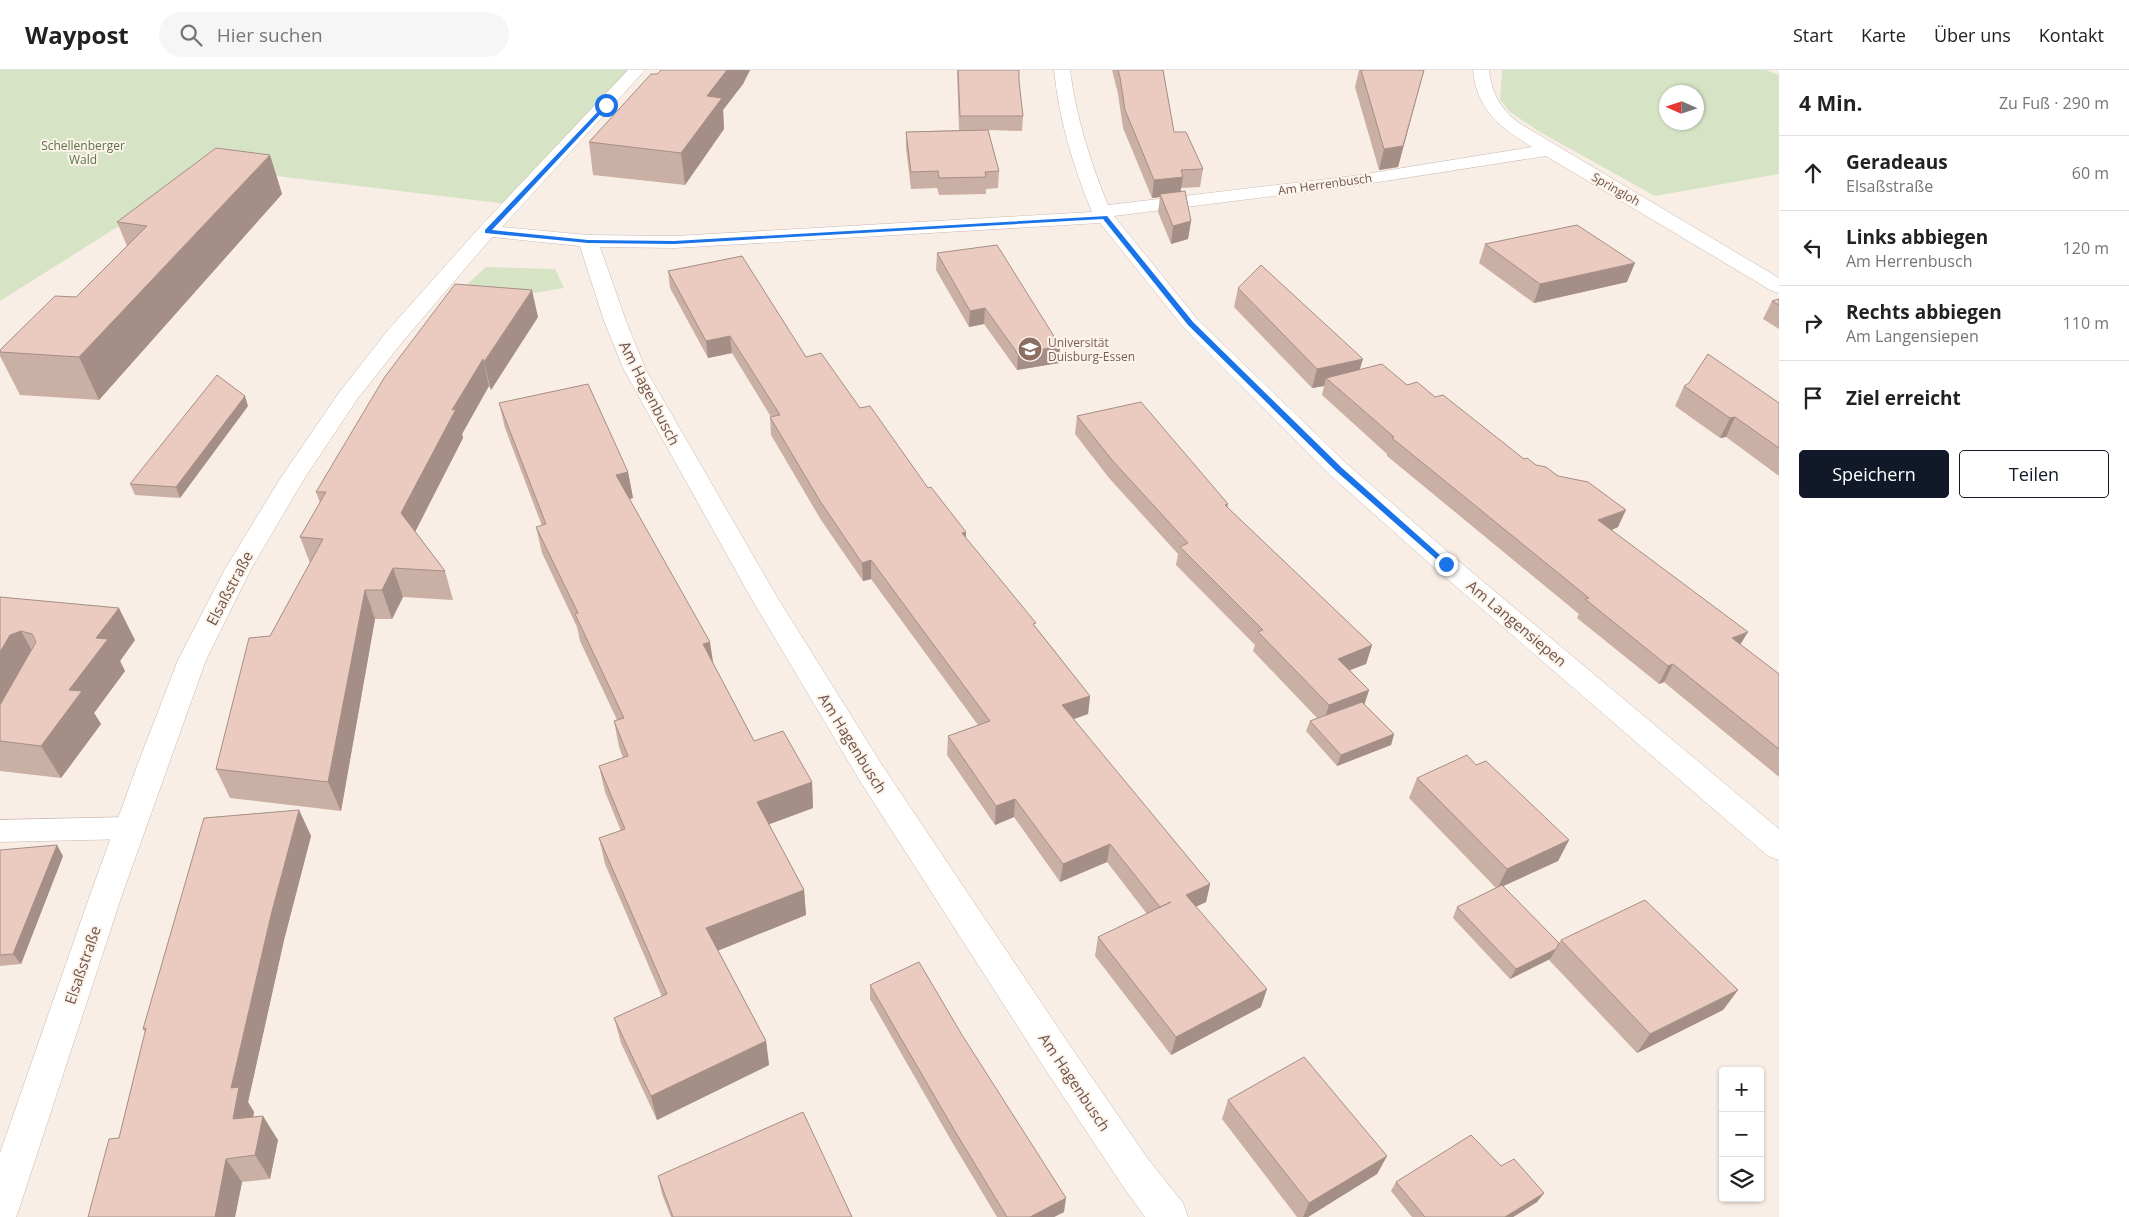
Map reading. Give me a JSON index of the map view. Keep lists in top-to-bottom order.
{
  "streets": {
    "street": [
      "Am Herrenbusch",
      "Springloh",
      "Am Hagenbusch",
      "Elsaßstraße",
      "Am Langensiepen"
    ]
  },
  "crossings": [
    ["Am Herrenbusch", "Springloh"],
    ["Am Herrenbusch", "Am Hagenbusch"],
    ["Am Herrenbusch", "Elsaßstraße"],
    ["Am Herrenbusch", "Am Langensiepen"]
  ],
  "parks": ["Schellenberger Wald"],
  "places": {
    "school or university": ["Universität Duisburg-Essen"]
  },
  "north": "left",
  "page": {
    "header": "Waypost",
    "search": "Hier suchen",
    "nav": [
      "Start",
      "Karte",
      "Über uns",
      "Kontakt"
    ],
    "heading": ["4 Min.", "Zu Fuß · 290 m"],
    "list": [
      ["Geradeaus", "Elsaßstraße", "60 m"],
      ["Links abbiegen", "Am Herrenbusch", "120 m"],
      ["Rechts abbiegen", "Am Langensiepen", "110 m"],
      "Ziel erreicht"
    ],
    "buttons": ["Speichern", "Teilen"],
    "map_buttons": ["+", "−"]
  }
}
